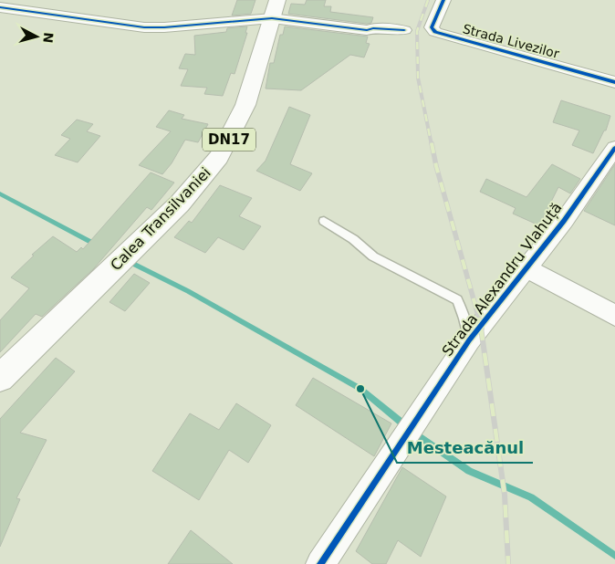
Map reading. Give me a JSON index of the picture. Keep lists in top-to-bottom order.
{
  "streets": {
    "highway": ["DN17", "Calea Transilvaniei"],
    "street": ["Strada Livezilor", "Strada Alexandru Vlahuță"]
  },
  "places": ["Mesteacănul"],
  "north": "right"
}
